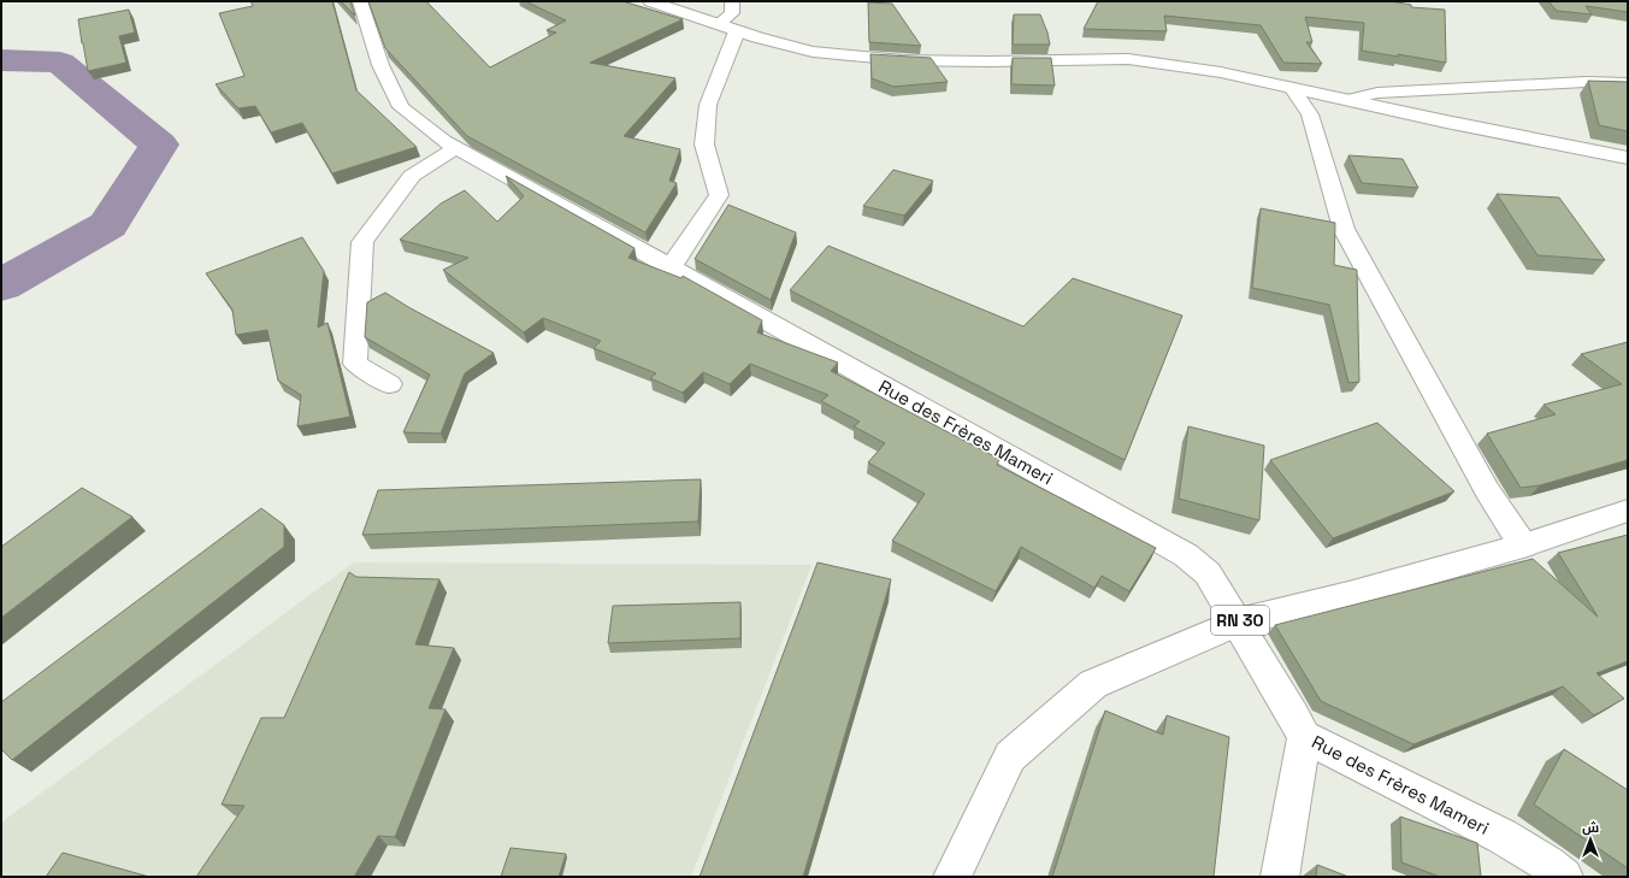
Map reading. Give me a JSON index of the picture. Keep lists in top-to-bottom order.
{
  "streets": {
    "street": ["Rue des Frères Mameri", "RN 30"]
  },
  "crossings": [
    ["Rue des Frères Mameri", "RN 30"]
  ],
  "north": "top"
}
